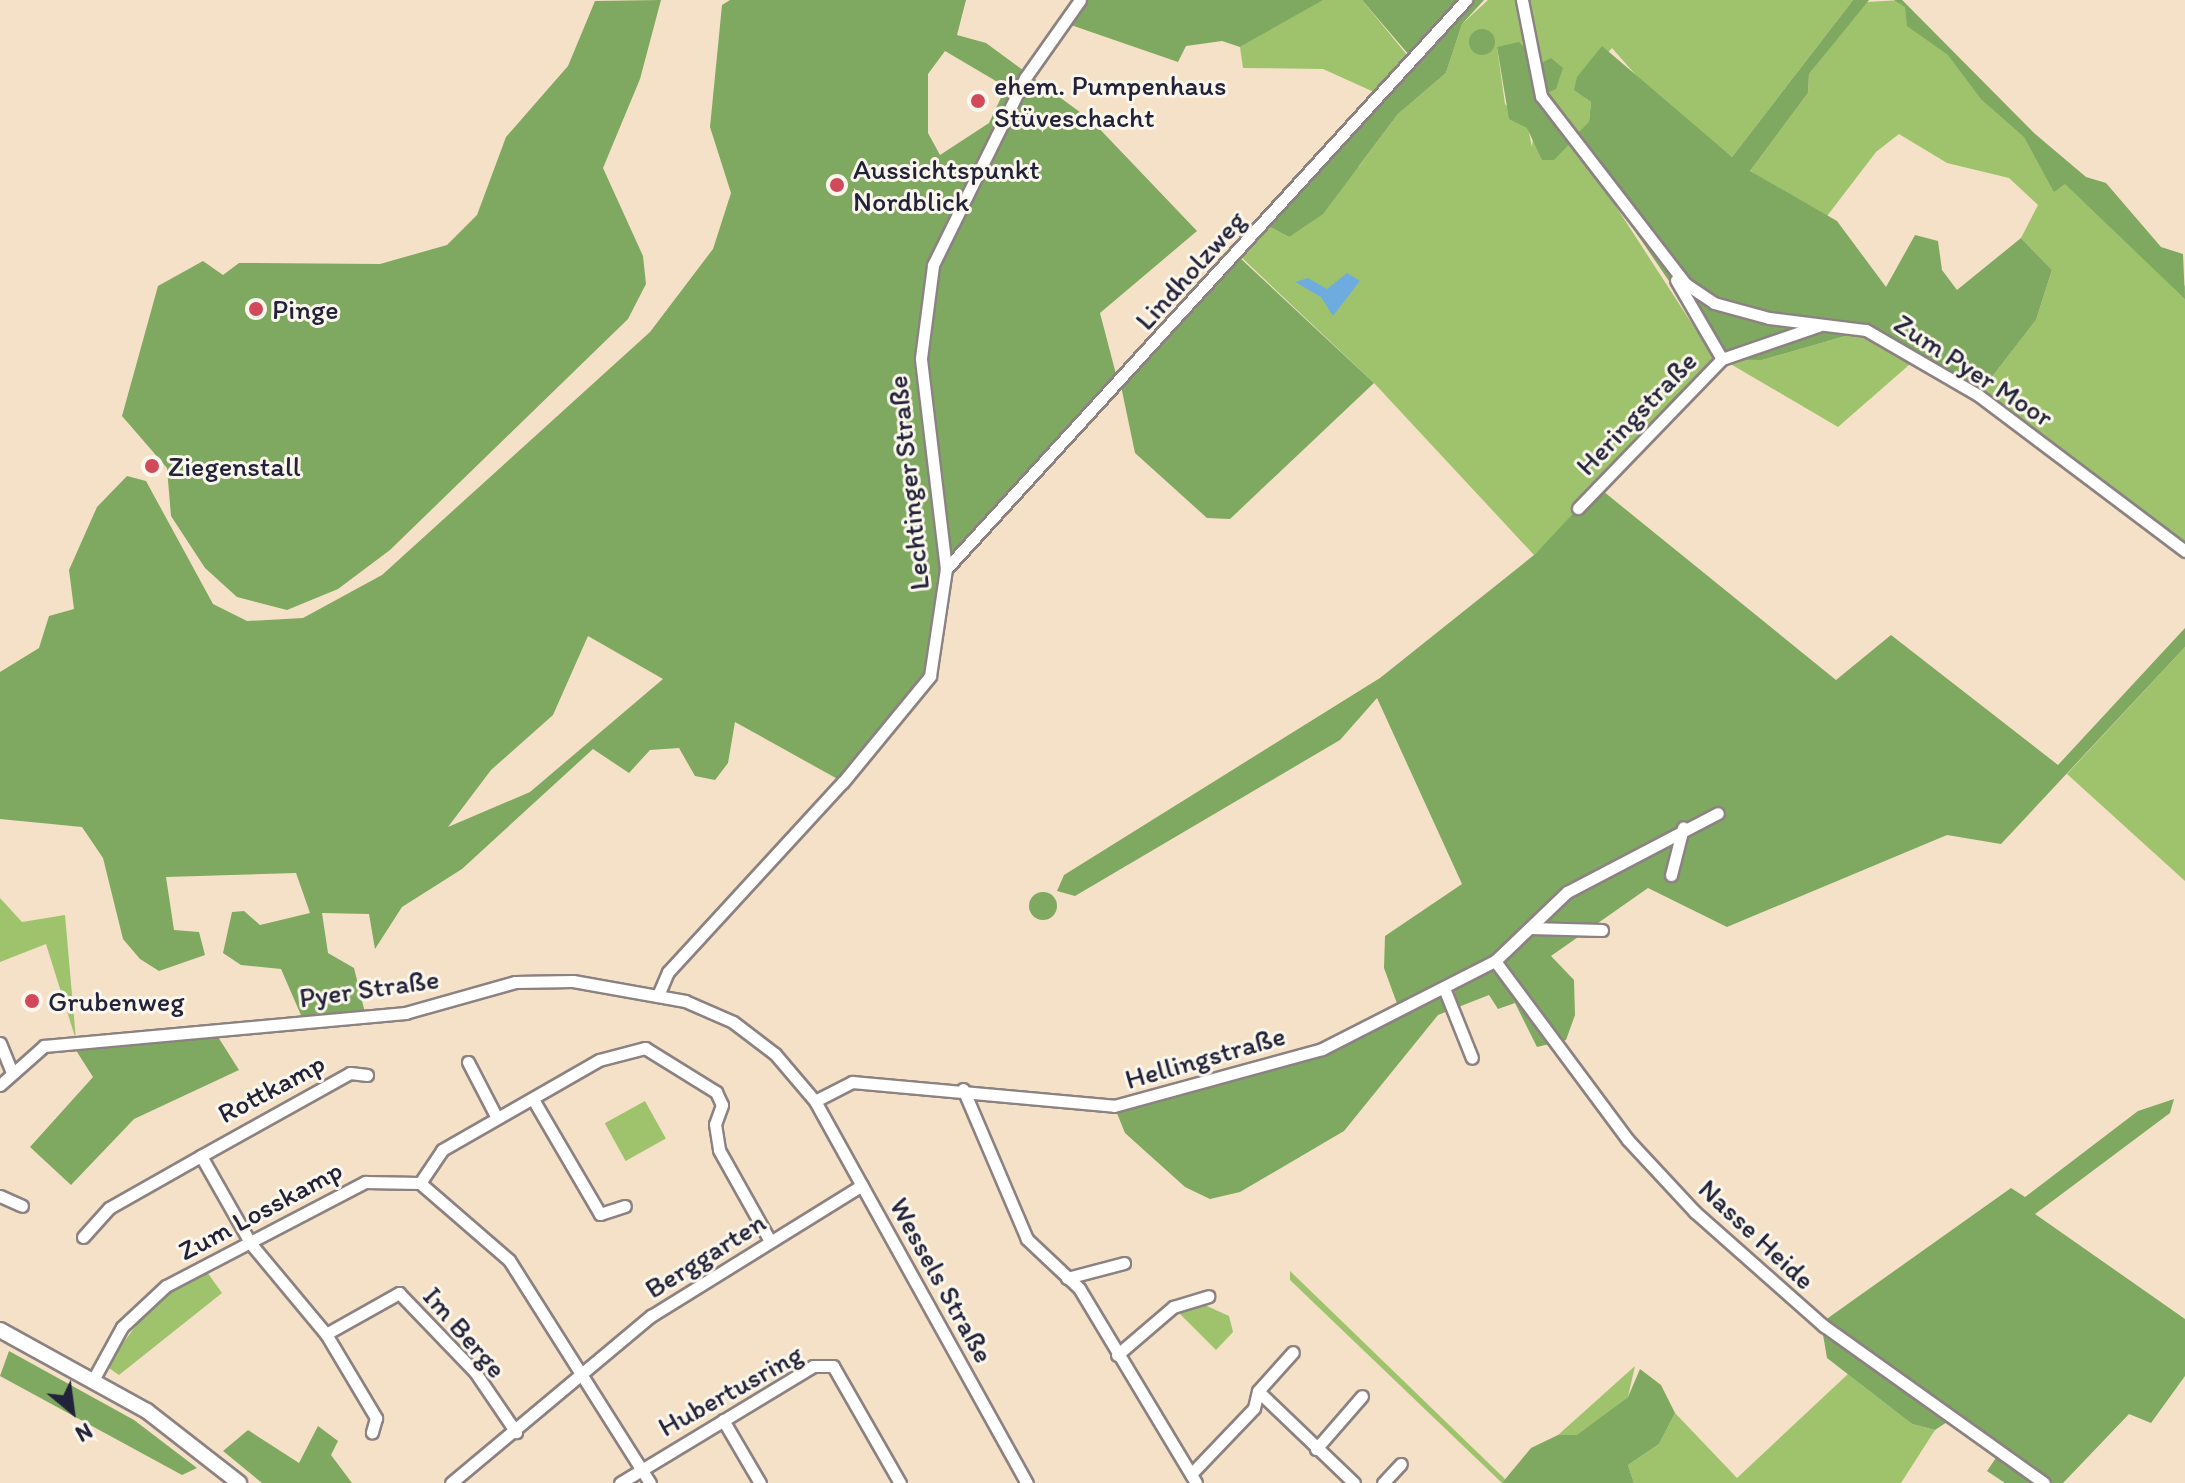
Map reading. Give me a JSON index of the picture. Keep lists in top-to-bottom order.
{
  "streets": {
    "street": [
      "Lindholzweg",
      "Zum Pyer Moor",
      "Heringstraße",
      "Lechtinger Straße",
      "Pyer Straße",
      "Hellingstraße",
      "Rottkamp",
      "Zum Losskamp",
      "Nasse Heide",
      "Berggarten",
      "Wessels Straße",
      "Im Berge",
      "Hubertusring"
    ]
  },
  "crossings": [
    ["Lindholzweg", "Lechtinger Straße"],
    ["Zum Pyer Moor", "Heringstraße"],
    ["Lechtinger Straße", "Pyer Straße"],
    ["Pyer Straße", "Hellingstraße"],
    ["Pyer Straße", "Wessels Straße"],
    ["Hellingstraße", "Nasse Heide"],
    ["Hellingstraße", "Wessels Straße"],
    ["Rottkamp", "Zum Losskamp"],
    ["Rottkamp", "Im Berge"],
    ["Berggarten", "Wessels Straße"],
    ["Berggarten", "Im Berge"]
  ],
  "places": [
    "ehem. Pumpenhaus Stüveschacht",
    "Aussichtspunkt Nordblick",
    "Pinge",
    "Ziegenstall",
    "Grubenweg"
  ],
  "north": "bottom right"
}
